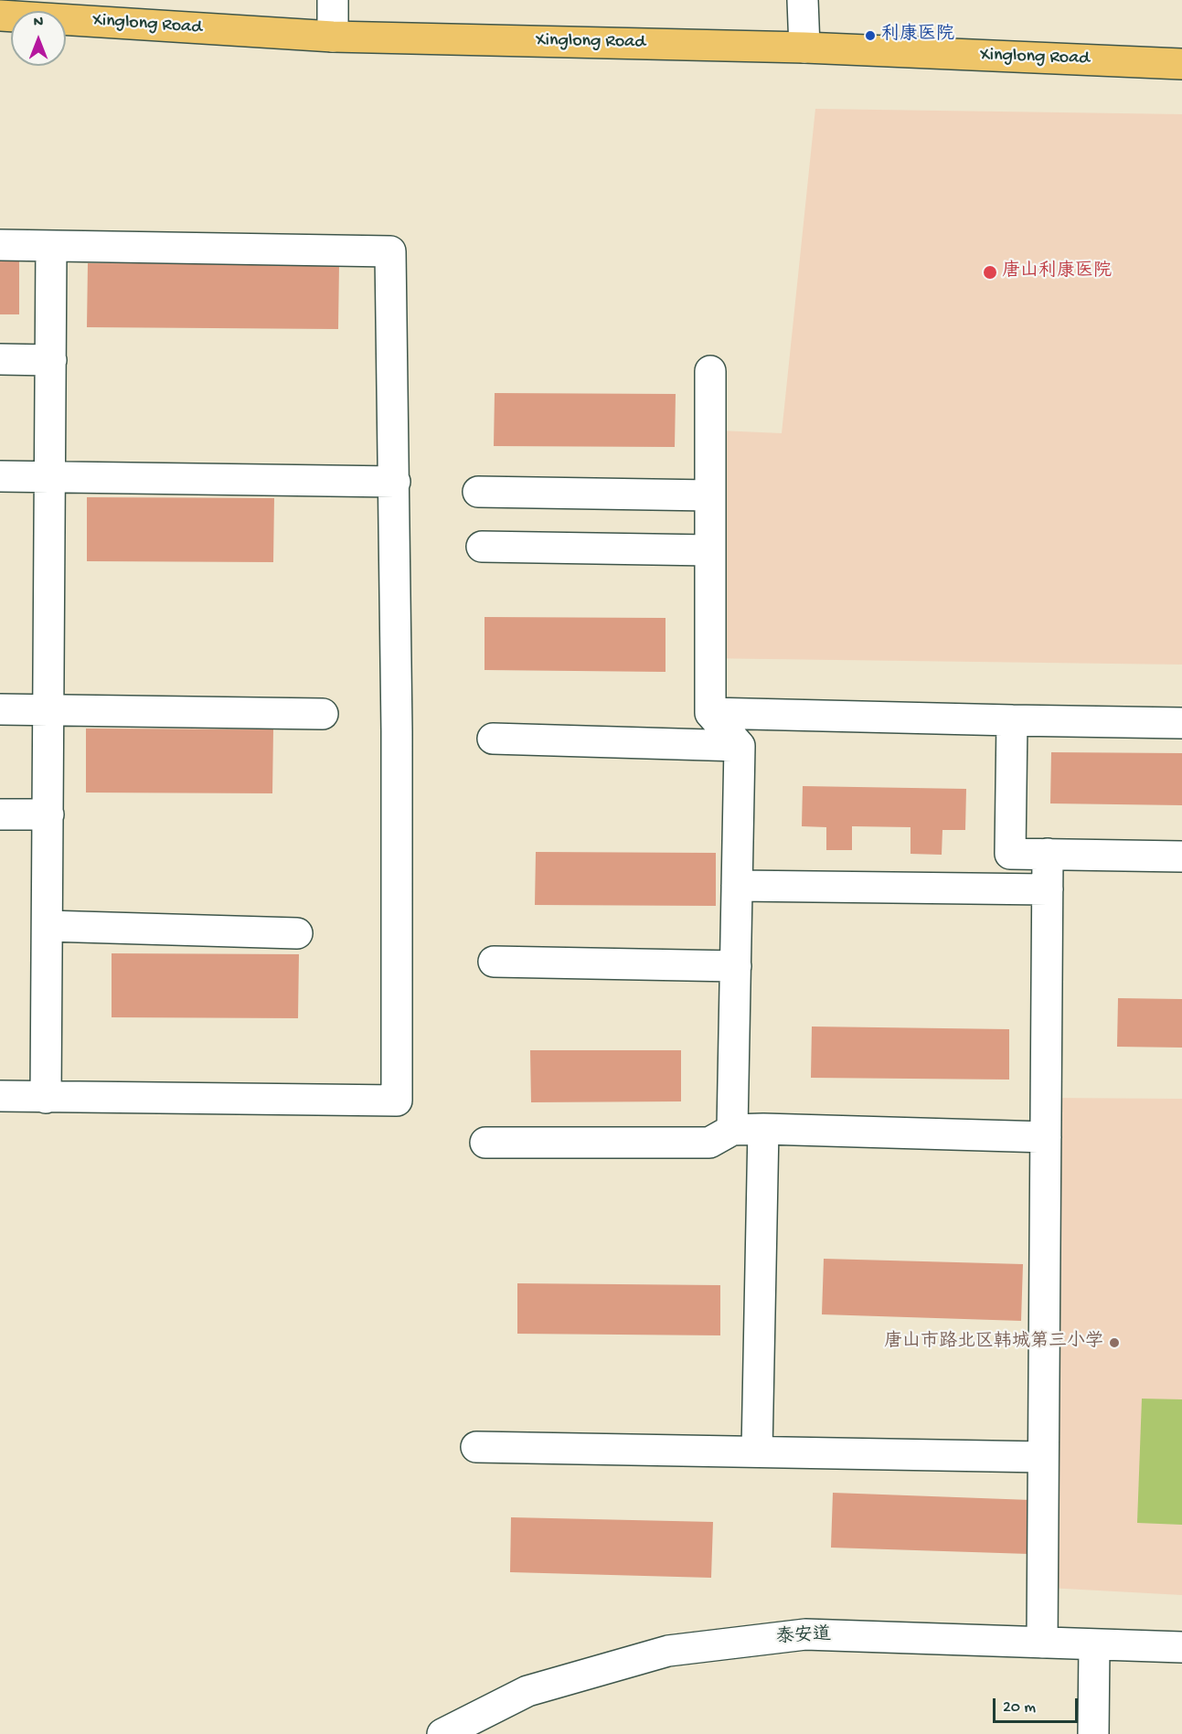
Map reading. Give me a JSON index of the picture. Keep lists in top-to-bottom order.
{
  "streets": {
    "main road": ["Xinglong Road"],
    "street": ["泰安道"]
  },
  "places": ["利康医院", "唐山利康医院", "唐山市路北区韩城第三小学"],
  "scale_bar": "20 m",
  "north": "top"
}
